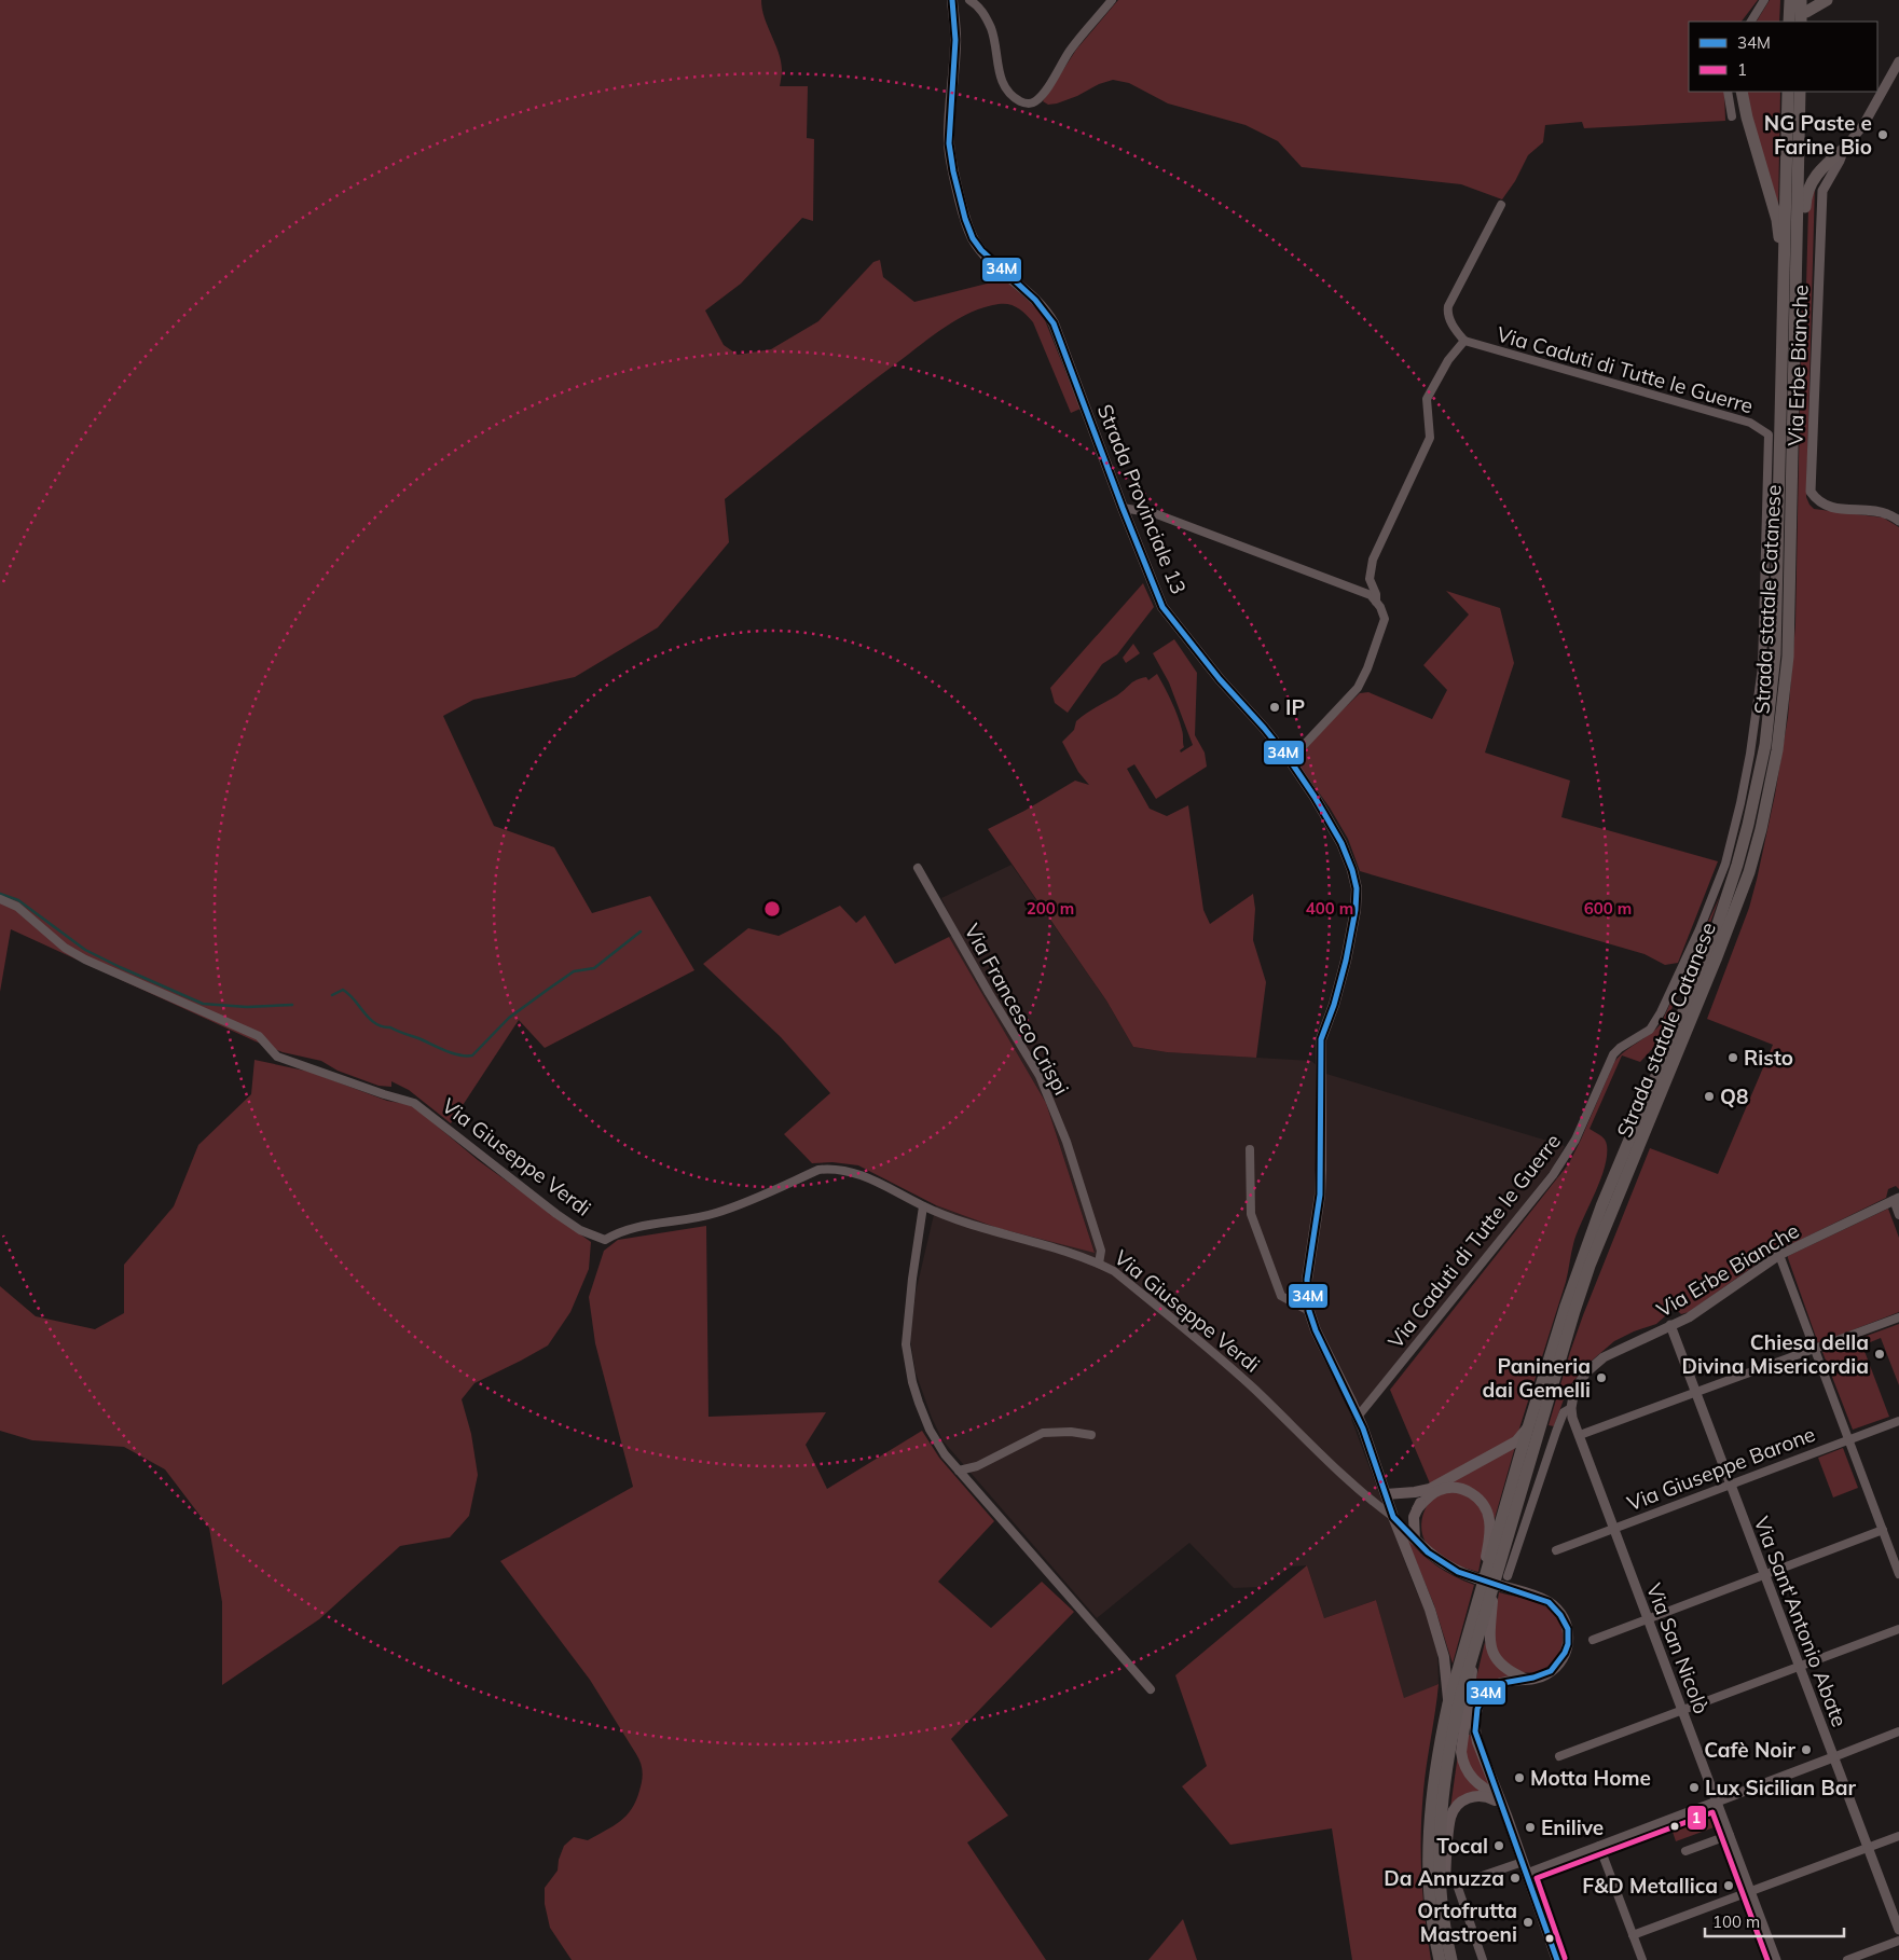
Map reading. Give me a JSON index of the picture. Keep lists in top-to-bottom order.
{
  "streets": {
    "main road": ["Strada Provinciale 13", "Strada statale Catanese"],
    "street": [
      "Via Erbe Bianche",
      "Via Caduti di Tutte le Guerre",
      "Via Francesco Crispi",
      "Via Giuseppe Verdi",
      "Via Giuseppe Barone",
      "Via Sant'Antonio Abate",
      "Via San Nicolò"
    ]
  },
  "crossings": [
    ["Via Erbe Bianche", "Via Sant'Antonio Abate"],
    ["Via Erbe Bianche", "Via San Nicolò"],
    ["Via Caduti di Tutte le Guerre", "Strada Provinciale 13"],
    ["Strada Provinciale 13", "Strada statale Catanese"],
    ["Strada Provinciale 13", "Via Giuseppe Verdi"],
    ["Via Francesco Crispi", "Via Giuseppe Verdi"],
    ["Via Giuseppe Barone", "Via Sant'Antonio Abate"],
    ["Via Giuseppe Barone", "Via San Nicolò"]
  ],
  "places": [
    "NG Paste e Farine Bio",
    "IP",
    "Risto",
    "Q8",
    "Chiesa della Divina Misericordia",
    "Panineria dai Gemelli",
    "Cafè Noir",
    "Motta Home",
    "Lux Sicilian Bar",
    "Enilive",
    "Tocal",
    "Da Annuzza",
    "F&D Metallica",
    "Ortofrutta Mastroeni"
  ],
  "lines": ["transit line 34M", "transit line 1"],
  "legend": ["34M", "1"],
  "scale_bar": "100 m",
  "rings": ["200 m", "400 m", "600 m"]
}
